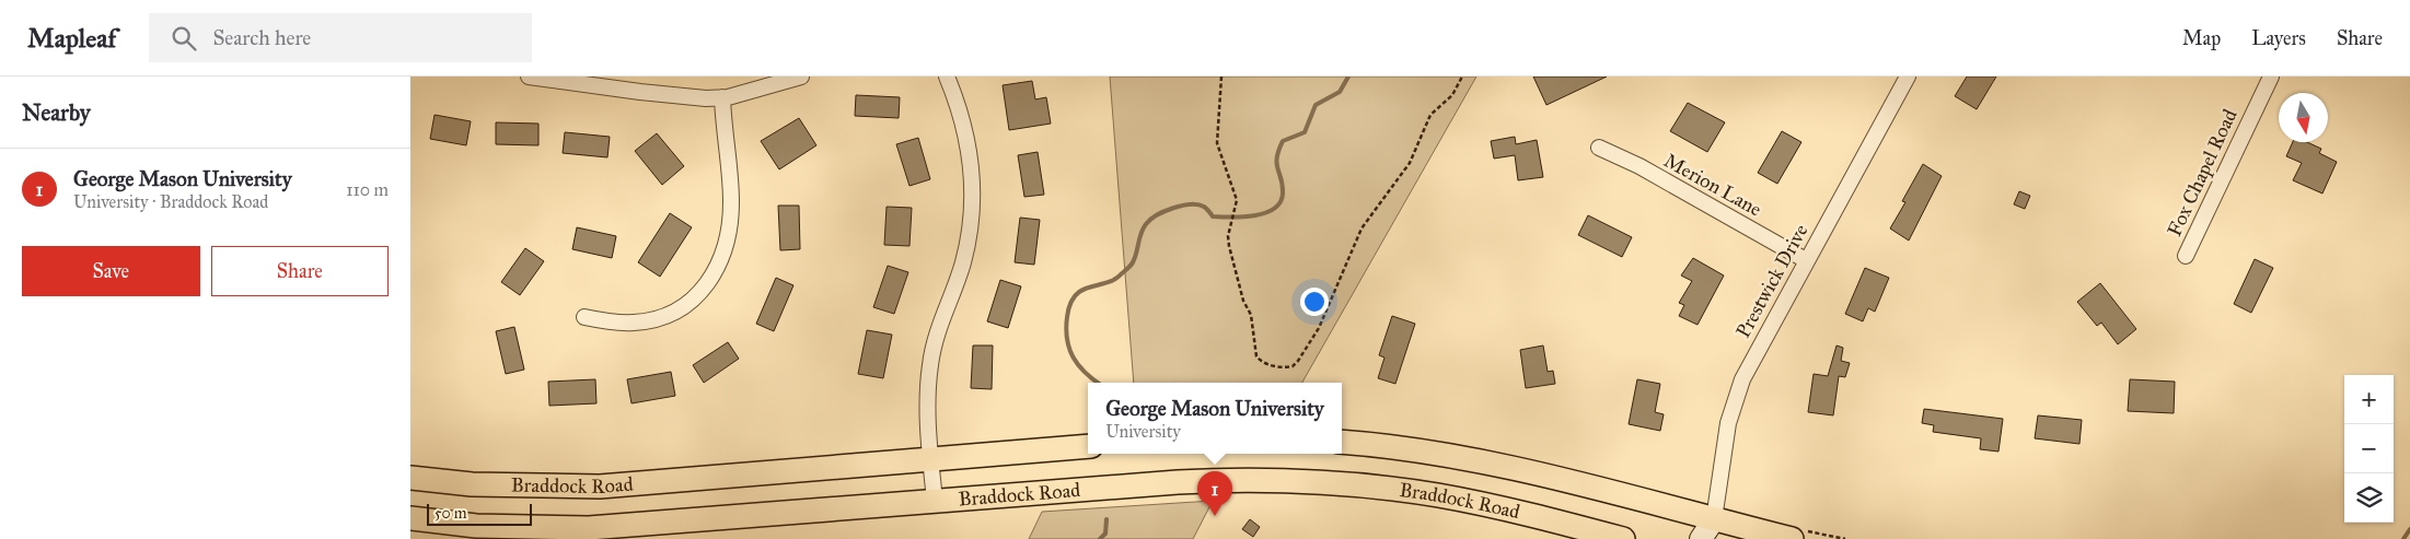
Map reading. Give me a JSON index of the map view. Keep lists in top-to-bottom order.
{
  "streets": {
    "main road": ["Braddock Road"],
    "street": ["Fox Chapel Road", "Merion Lane", "Prestwick Drive"]
  },
  "crossings": [
    ["Merion Lane", "Prestwick Drive"]
  ],
  "scale_bar": "50 m",
  "north": "bottom",
  "page": {
    "header": "Mapleaf",
    "search": "Search here",
    "nav": ["Map", "Layers", "Share"],
    "heading": "Nearby",
    "list": [
      {
        "mark": "1",
        "name": "George Mason University",
        "note": "University · Braddock Road",
        "value": "110 m"
      }
    ],
    "buttons": ["Save", "Share"],
    "map_buttons": ["+", "−"],
    "popup": ["George Mason University", "University"],
    "pins": "1",
    "scale": "50 m"
  }
}
